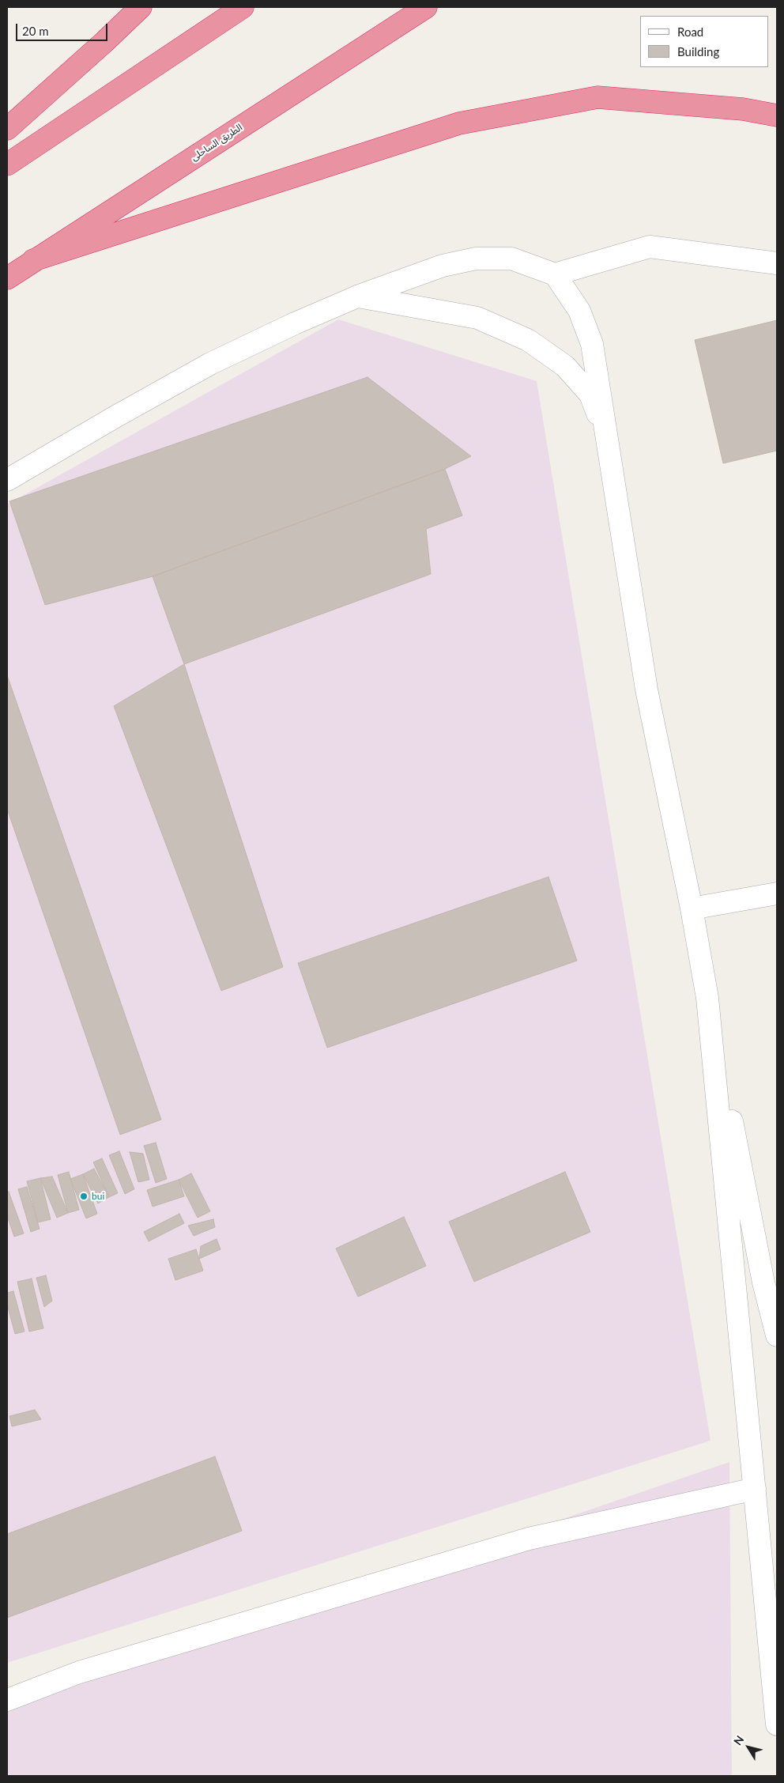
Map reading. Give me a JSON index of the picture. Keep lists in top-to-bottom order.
{
  "streets": {
    "highway": ["الطريق الساحلى"]
  },
  "places": ["bui"],
  "legend": ["Road", "Building"],
  "scale_bar": "20 m",
  "north": "top left"
}
